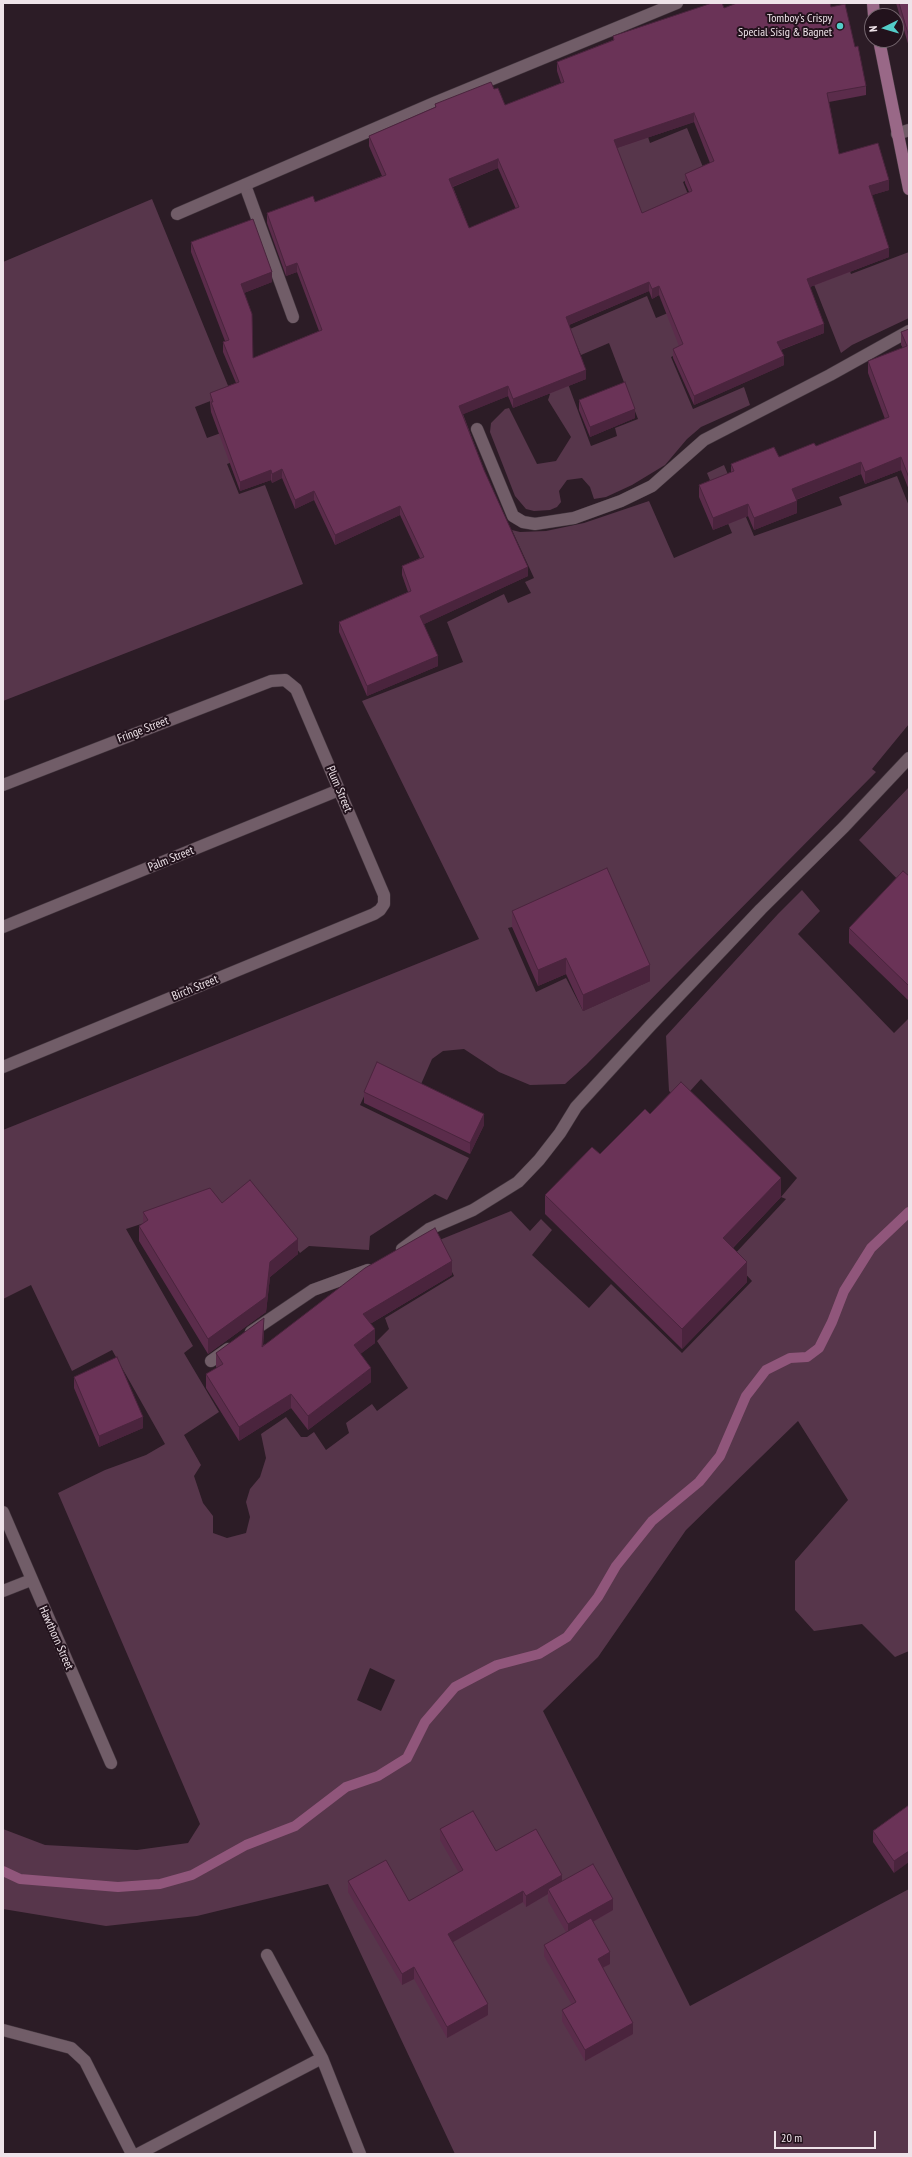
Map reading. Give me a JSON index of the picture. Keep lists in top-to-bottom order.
{
  "streets": {
    "street": [
      "Fringe Street",
      "Plum Street",
      "Palm Street",
      "Birch Street",
      "Hawthorn Street"
    ]
  },
  "crossings": [
    ["Fringe Street", "Plum Street"],
    ["Plum Street", "Palm Street"],
    ["Plum Street", "Birch Street"]
  ],
  "places": ["Tomboy's Crispy Special Sisig & Bagnet"],
  "scale_bar": "20 m",
  "north": "left"
}
